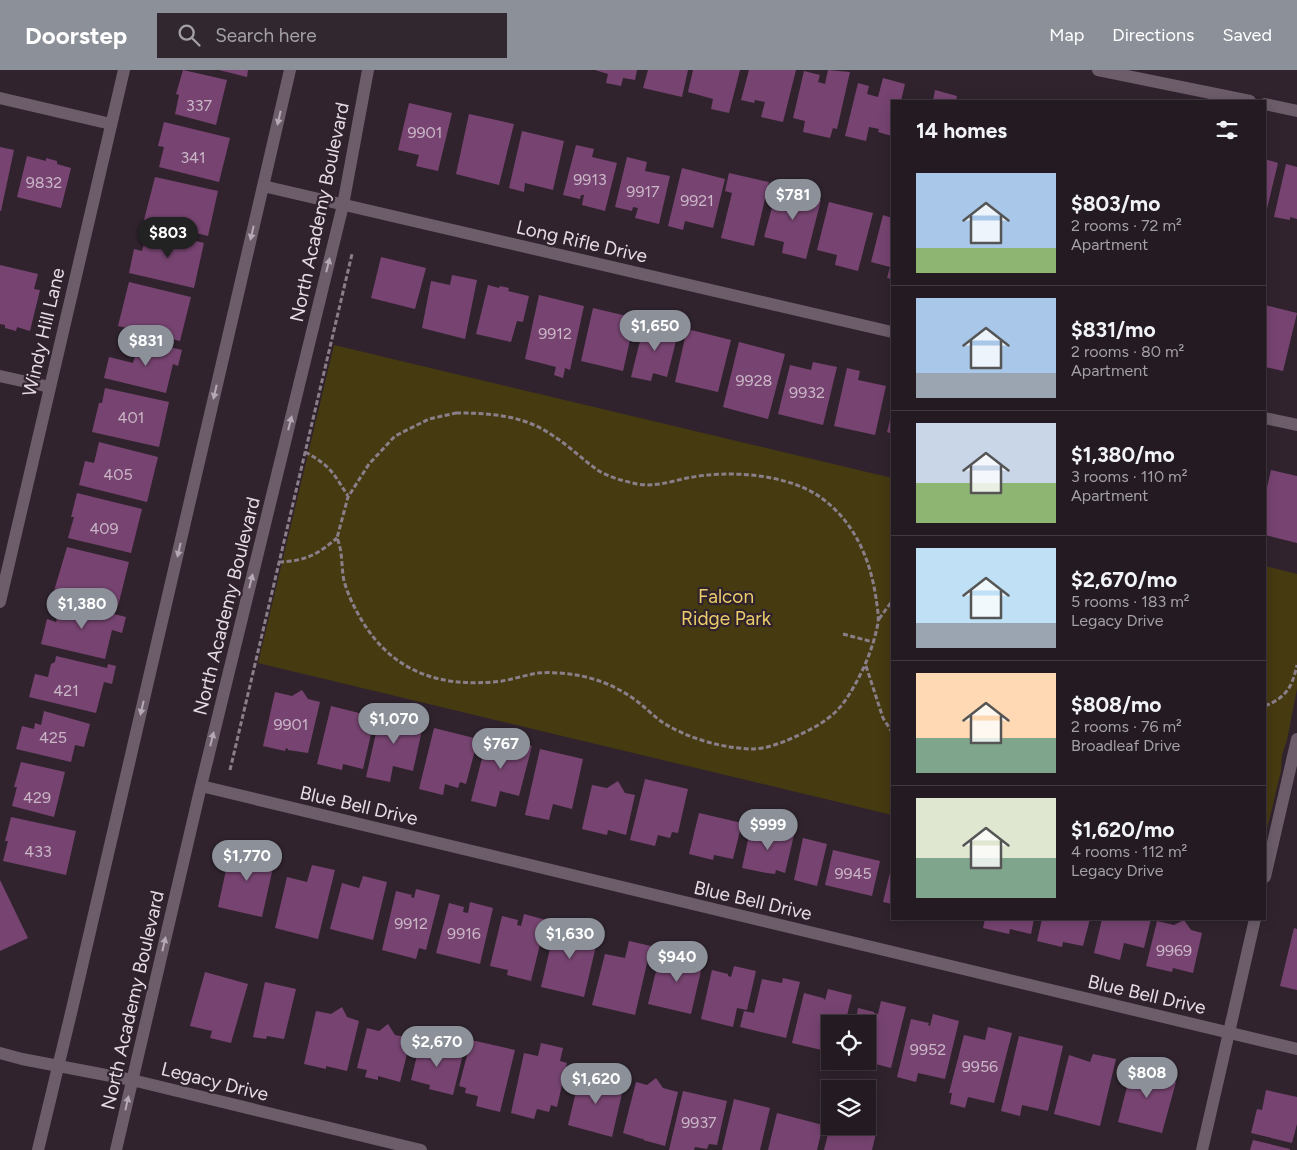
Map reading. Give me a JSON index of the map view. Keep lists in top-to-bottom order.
{
  "streets": {
    "street": [
      "North Academy Boulevard",
      "Long Rifle Drive",
      "Windy Hill Lane",
      "Blue Bell Drive",
      "Legacy Drive"
    ]
  },
  "crossings": [
    ["North Academy Boulevard", "Long Rifle Drive"],
    ["North Academy Boulevard", "Blue Bell Drive"],
    ["North Academy Boulevard", "Legacy Drive"]
  ],
  "parks": ["Falcon Ridge Park"],
  "house_numbers": [
    "337",
    "9901",
    "341",
    "9913",
    "9832",
    "9917",
    "9921",
    "9912",
    "9928",
    "9932",
    "401",
    "405",
    "409",
    "421",
    "9901",
    "425",
    "429",
    "433",
    "9945",
    "9912",
    "9916",
    "9969",
    "9952",
    "9956",
    "9937"
  ],
  "page": {
    "header": "Doorstep",
    "search": "Search here",
    "nav": ["Map", "Directions", "Saved"],
    "heading": "14 homes",
    "list": [
      {
        "name": "$803/mo",
        "note": "2 rooms · 72 m² · Apartment"
      },
      {
        "name": "$831/mo",
        "note": "2 rooms · 80 m² · Apartment"
      },
      {
        "name": "$1,380/mo",
        "note": "3 rooms · 110 m² · Apartment"
      },
      {
        "name": "$2,670/mo",
        "note": "5 rooms · 183 m² · Legacy Drive"
      },
      {
        "name": "$808/mo",
        "note": "2 rooms · 76 m² · Broadleaf Drive"
      },
      {
        "name": "$1,620/mo",
        "note": "4 rooms · 112 m² · Legacy Drive"
      }
    ],
    "price": [
      "$781",
      "$803",
      "$1,650",
      "$831",
      "$1,380",
      "$1,070",
      "$767",
      "$999",
      "$1,770",
      "$1,630",
      "$940",
      "$2,670",
      "$808",
      "$1,620"
    ]
  }
}
